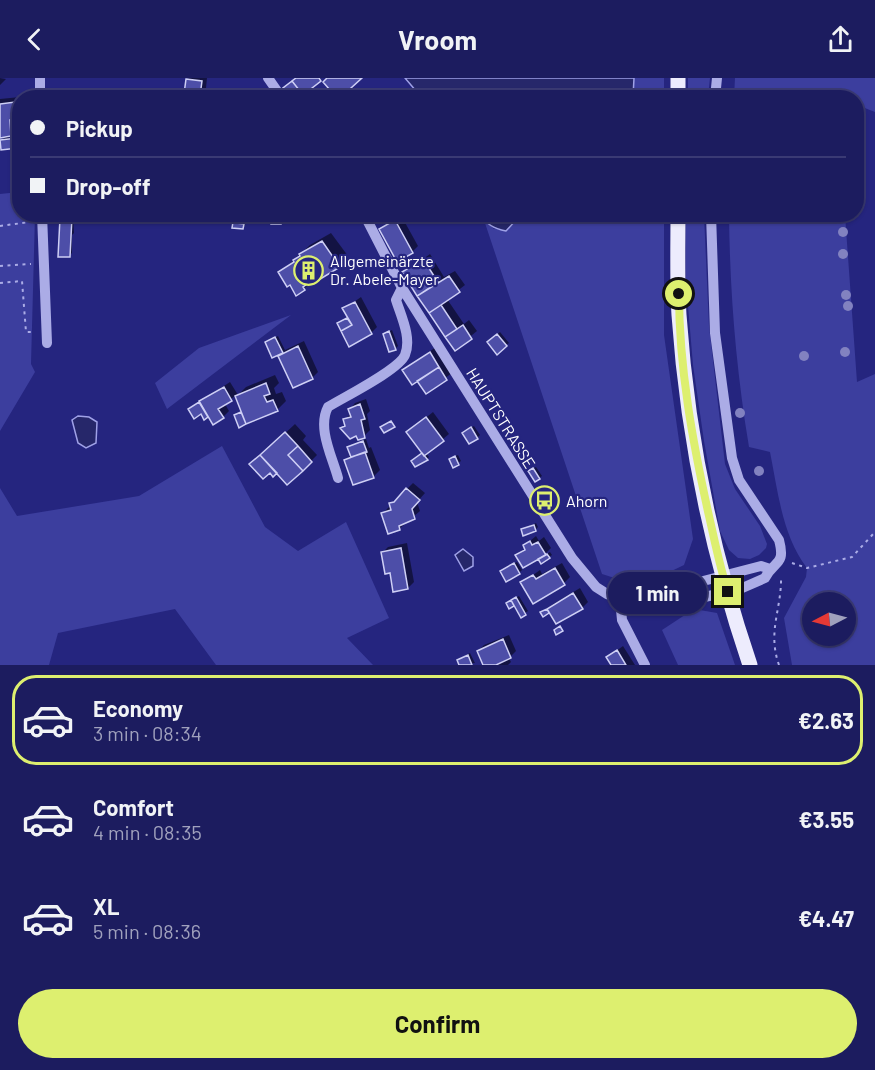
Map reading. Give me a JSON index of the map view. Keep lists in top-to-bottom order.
{
  "streets": {
    "street": ["HAUPTSTRASSE"]
  },
  "places": {
    "building": ["Allgemeinärzte Dr. Abele-Mayer"],
    "bus stop": ["Ahorn"]
  },
  "north": "left",
  "page": {
    "header": "Vroom",
    "banner": ["Pickup", "Drop-off"],
    "bubble": "1 min",
    "list": [
      {
        "name": "Economy",
        "note": "3 min · 08:34",
        "value": "€2.63"
      },
      {
        "name": "Comfort",
        "note": "4 min · 08:35",
        "value": "€3.55"
      },
      {
        "name": "XL",
        "note": "5 min · 08:36",
        "value": "€4.47"
      }
    ],
    "buttons": "Confirm"
  }
}
